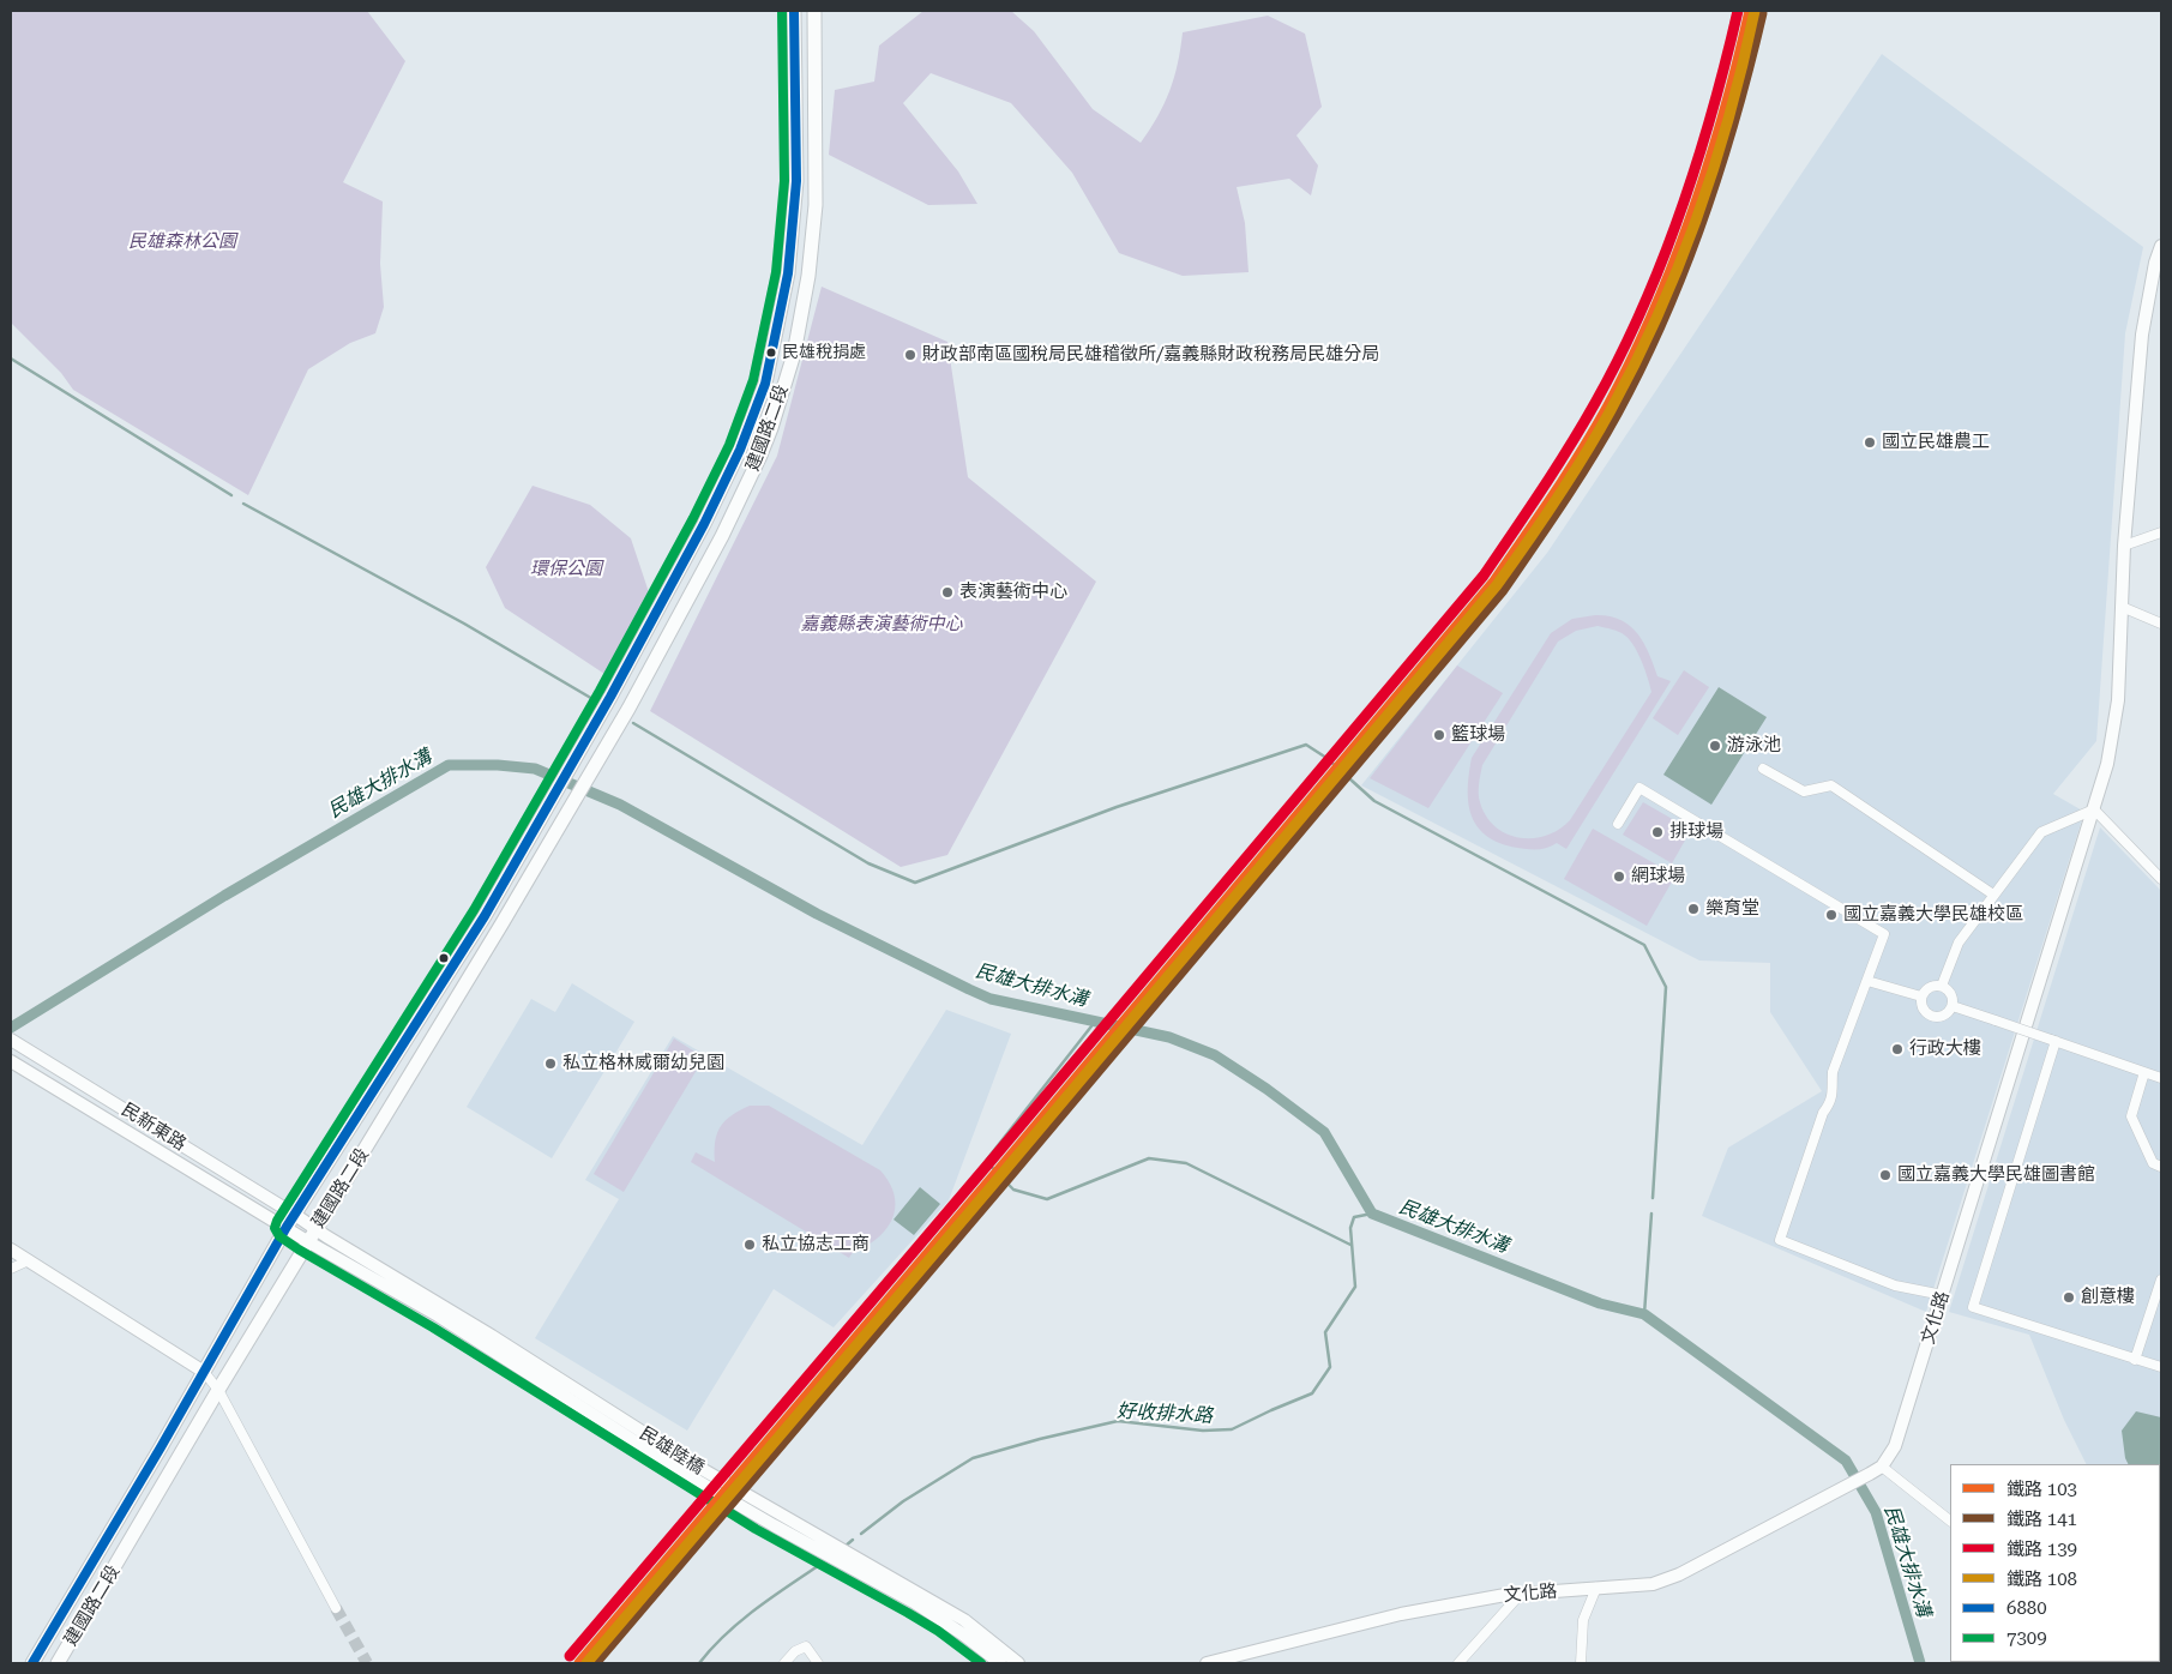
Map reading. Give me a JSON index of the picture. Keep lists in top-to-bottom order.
{
  "streets": {
    "main road": ["建國路二段"],
    "street": ["民新東路", "文化路", "民雄陸橋"]
  },
  "crossings": [
    ["建國路二段", "民新東路"],
    ["民新東路", "民雄陸橋"]
  ],
  "water": ["民雄大排水溝", "好收排水路"],
  "parks": ["民雄森林公園", "環保公園", "嘉義縣表演藝術中心"],
  "places": [
    "民雄稅捐處",
    "財政部南區國稅局民雄稽徵所/嘉義縣財政稅務局民雄分局",
    "國立民雄農工",
    "表演藝術中心",
    "籃球場",
    "游泳池",
    "排球場",
    "網球場",
    "樂育堂",
    "國立嘉義大學民雄校區",
    "行政大樓",
    "私立格林威爾幼兒園",
    "國立嘉義大學民雄圖書館",
    "私立協志工商",
    "創意樓"
  ],
  "lines": [
    "rail line 103",
    "rail line 139",
    "rail line 108",
    "transit line 6880",
    "transit line 7309",
    "rail line 141"
  ],
  "legend": [
    "鐵路 103",
    "鐵路 141",
    "鐵路 139",
    "鐵路 108",
    "6880",
    "7309"
  ]
}
